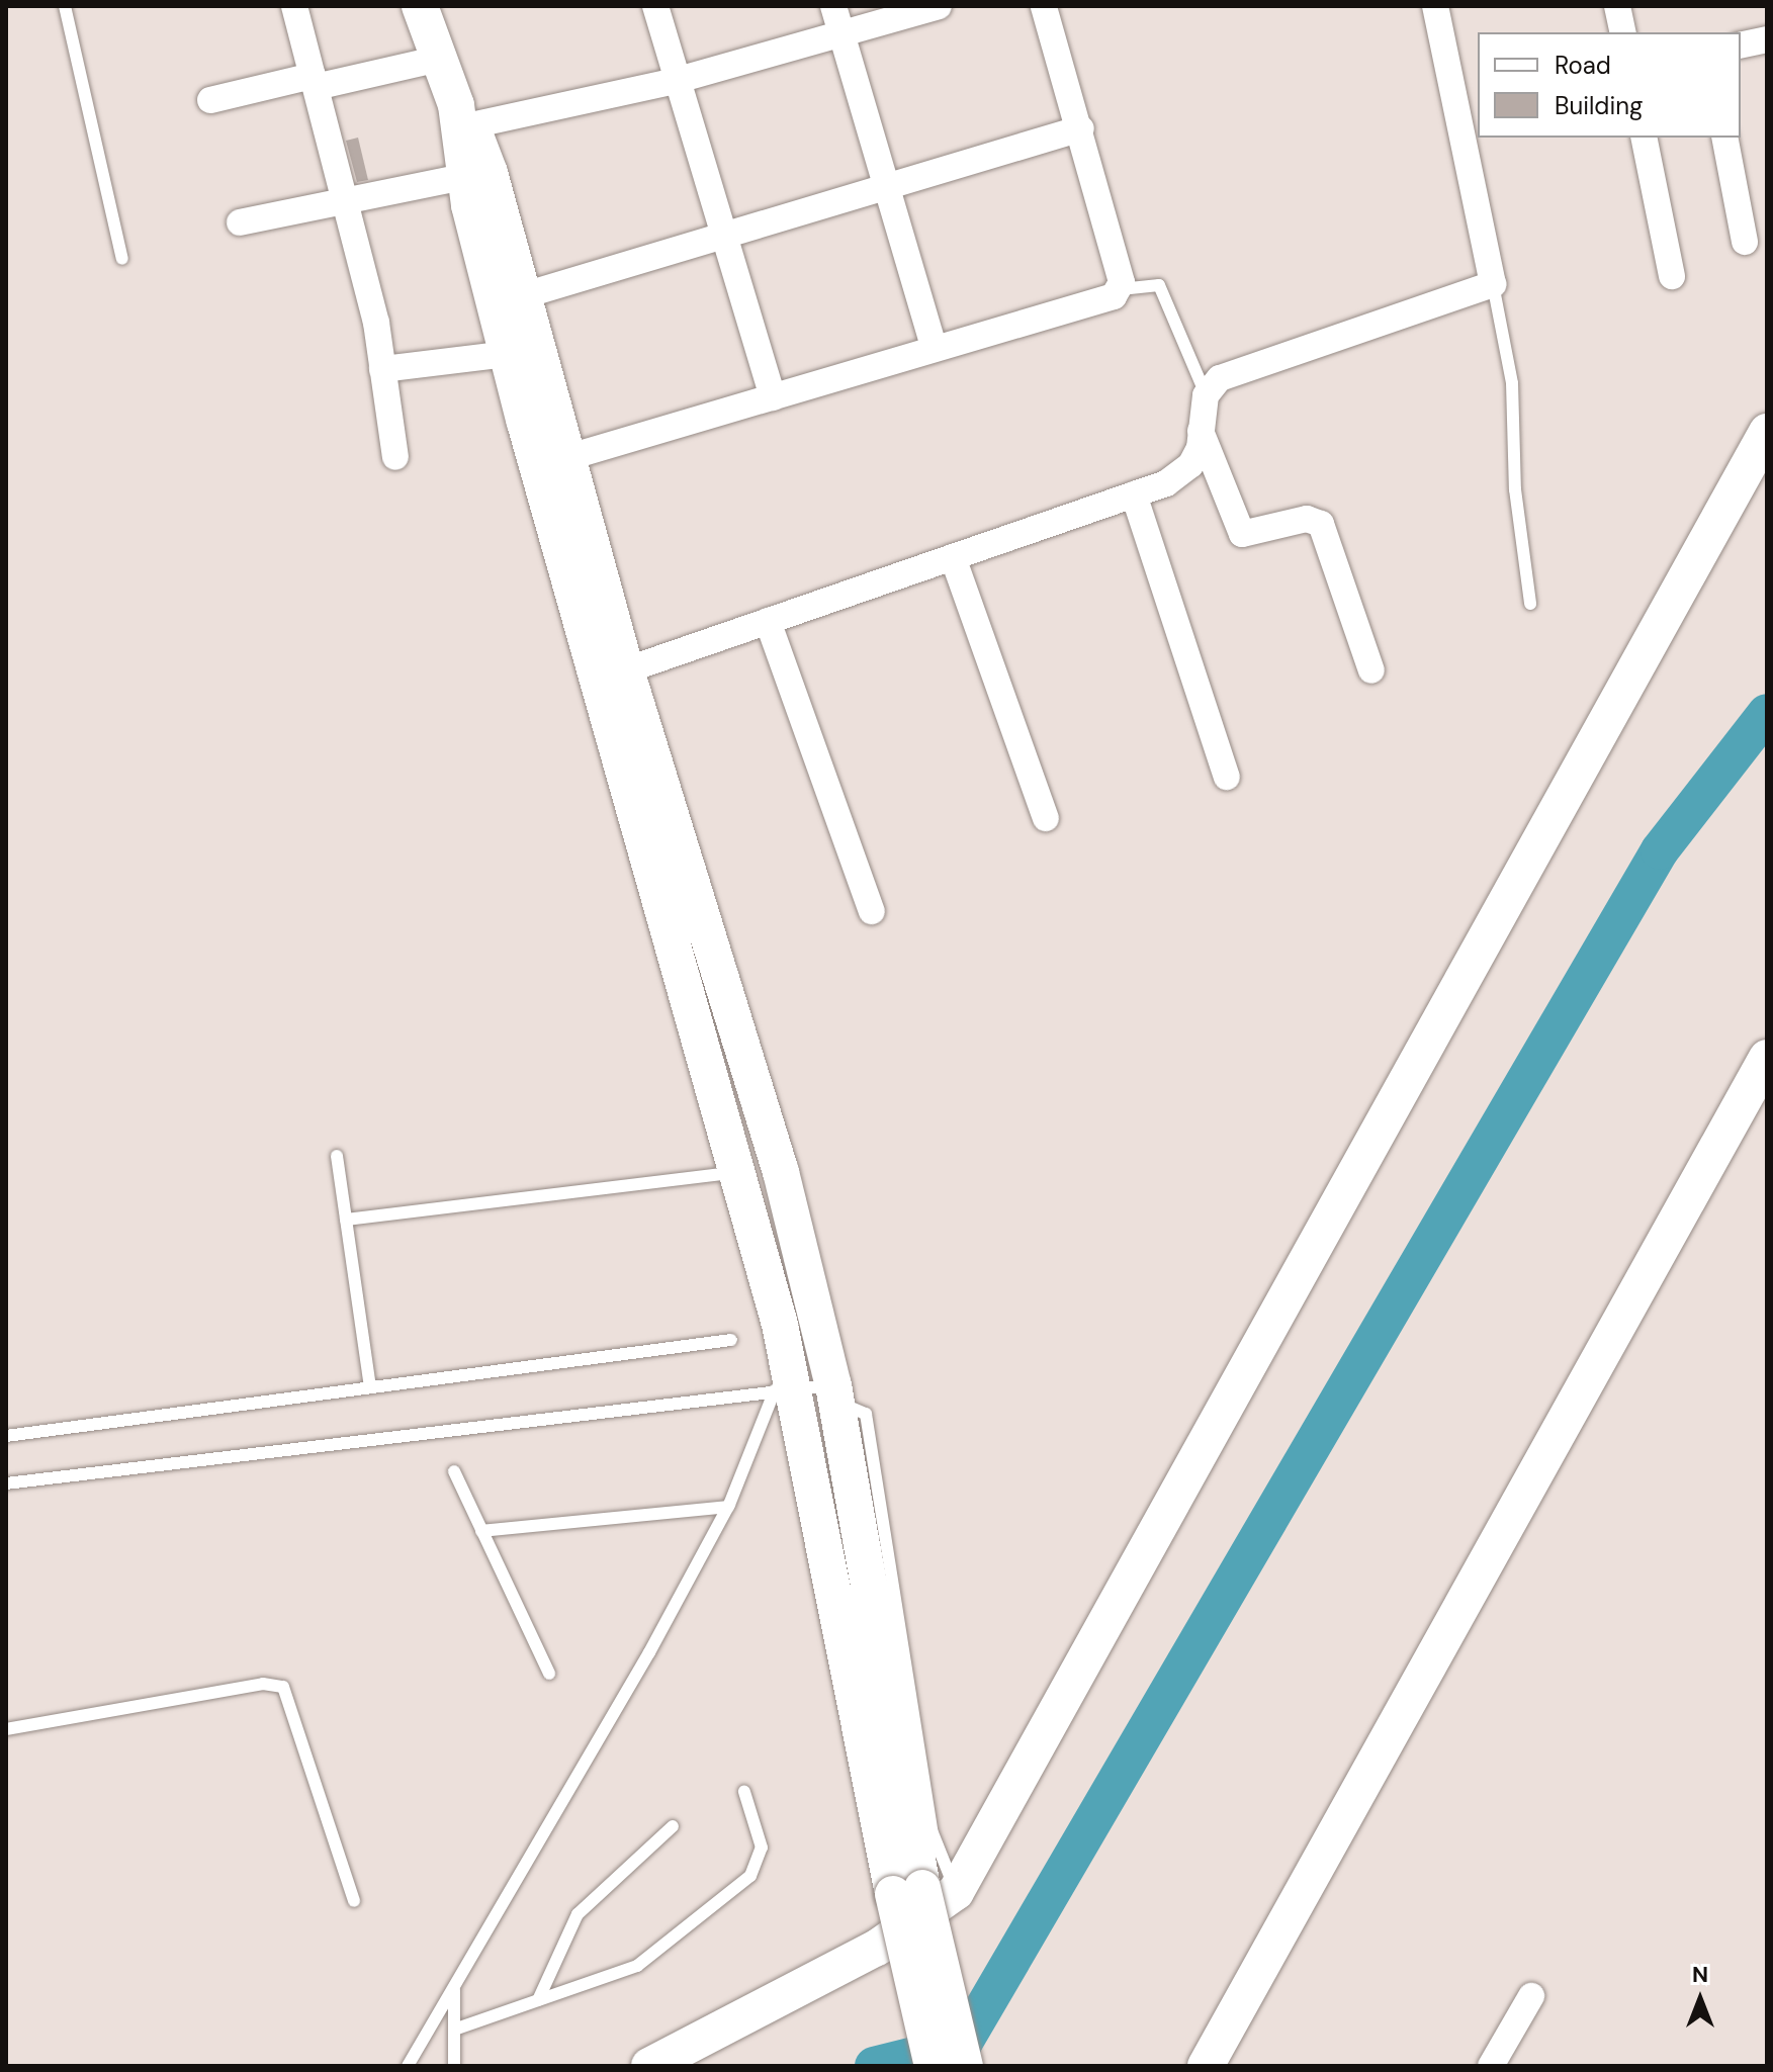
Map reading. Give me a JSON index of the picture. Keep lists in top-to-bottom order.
{
  "legend": ["Road", "Building"],
  "north": "top"
}
